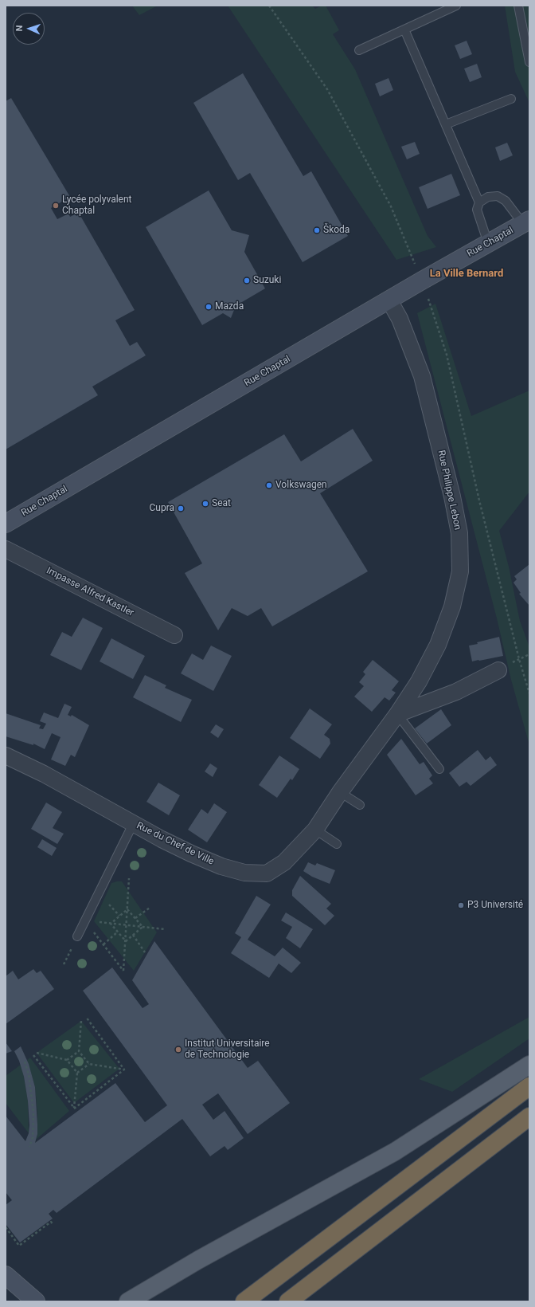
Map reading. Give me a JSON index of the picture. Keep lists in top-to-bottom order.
{
  "streets": {
    "main road": ["Rue Chaptal"],
    "street": ["Rue Philippe Lebon", "Impasse Alfred Kastler", "Rue du Chef de Ville"]
  },
  "crossings": [
    ["Rue Chaptal", "Rue Philippe Lebon"],
    ["Rue Philippe Lebon", "Rue du Chef de Ville"]
  ],
  "districts": ["La Ville Bernard"],
  "places": [
    "Lycée polyvalent Chaptal",
    "Škoda",
    "Suzuki",
    "Mazda",
    "Volkswagen",
    "Seat",
    "Cupra",
    "P3 Université",
    "Institut Universitaire de Technologie"
  ],
  "north": "left"
}
